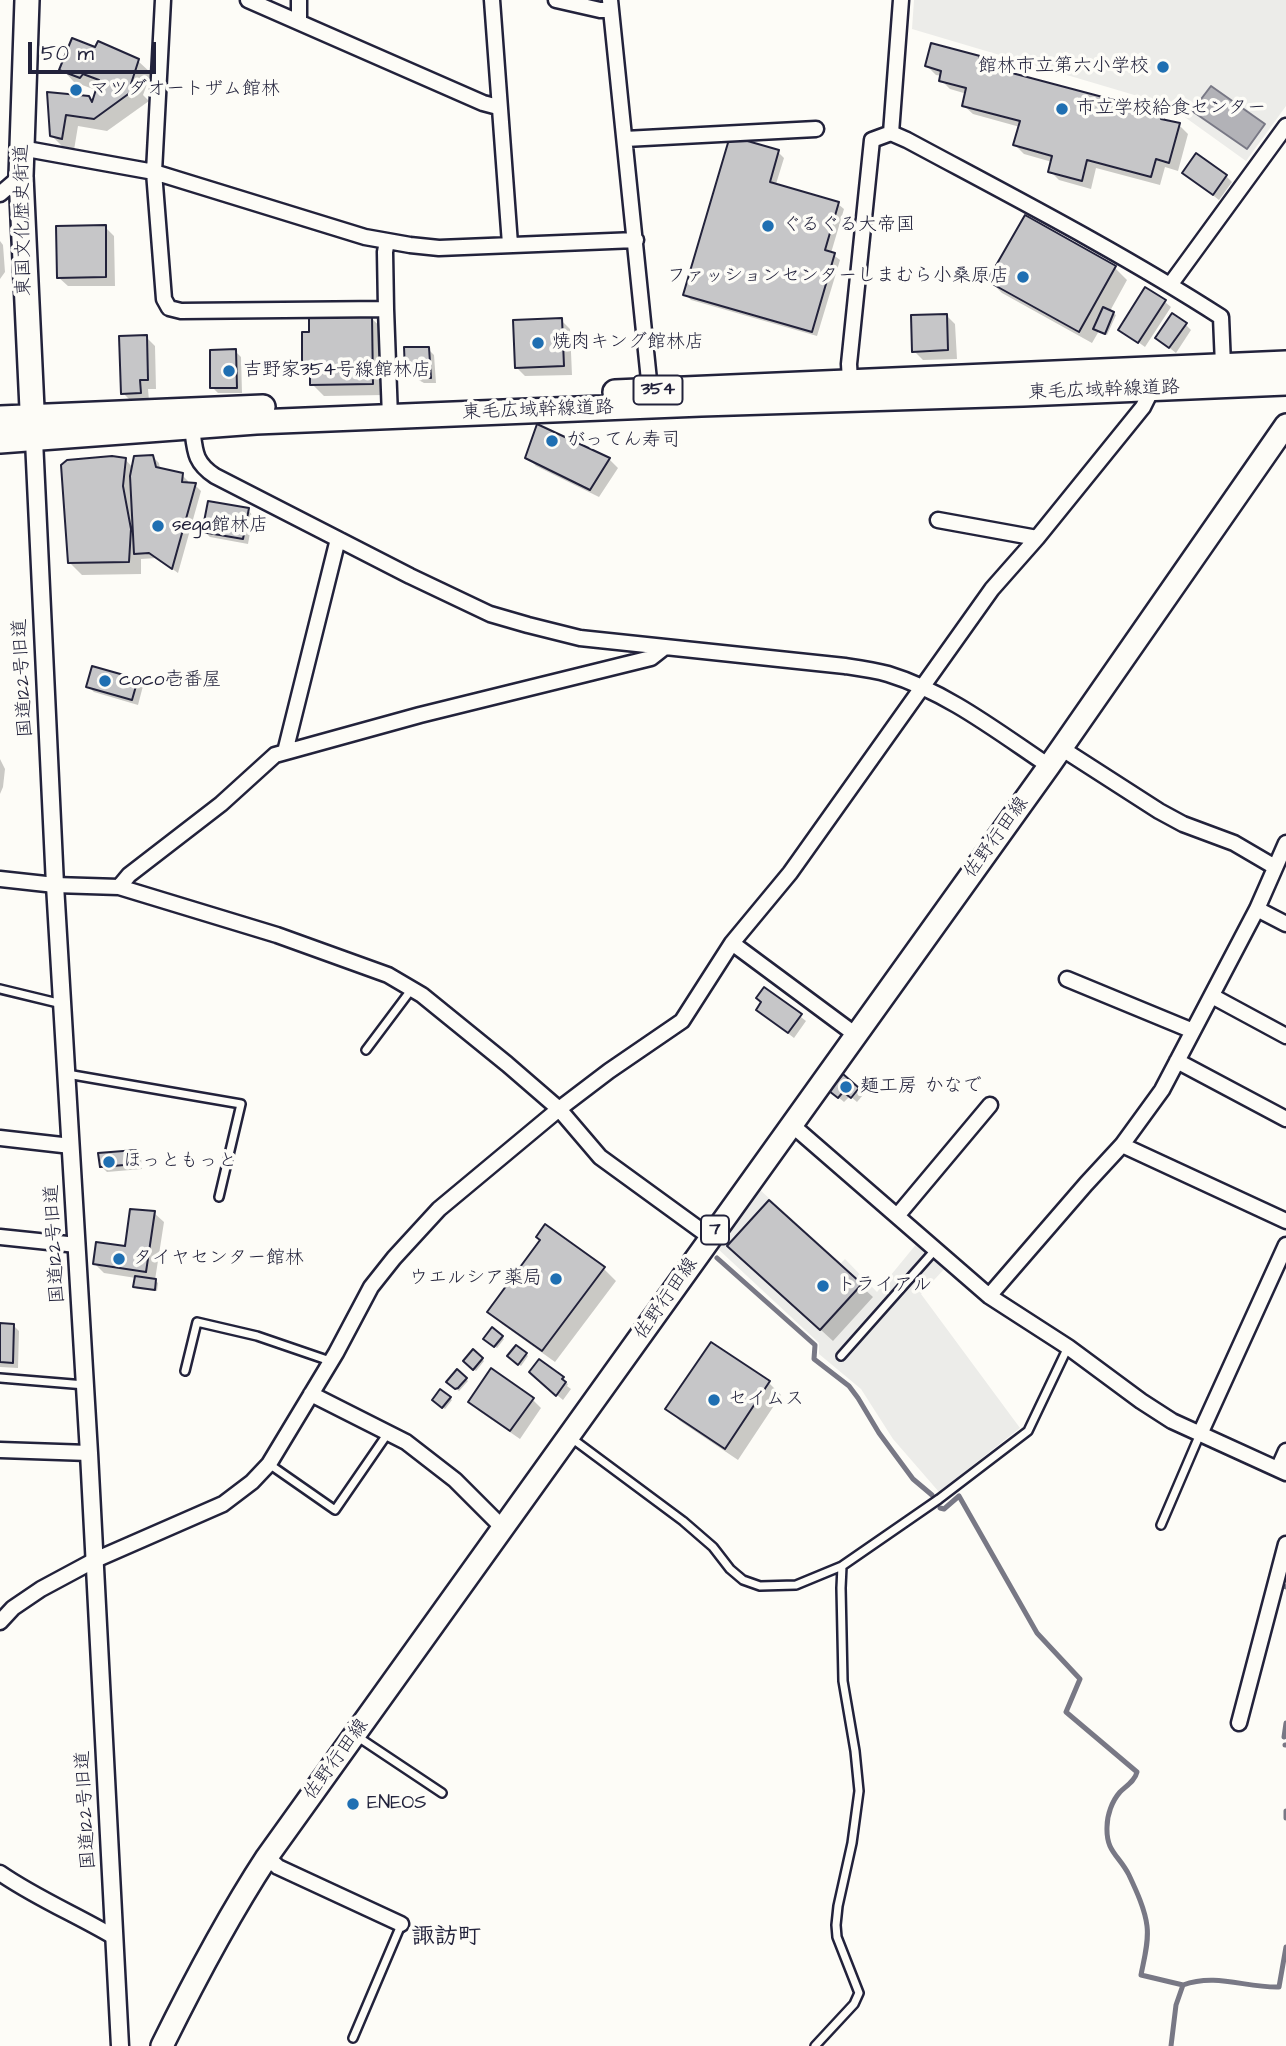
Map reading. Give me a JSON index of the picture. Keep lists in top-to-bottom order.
{
  "streets": {
    "highway": ["東国文化歴史街道", "354", "東毛広域幹線道路"],
    "main road": ["佐野行田線", "7"],
    "street": ["国道122号旧道"]
  },
  "crossings": [
    ["東国文化歴史街道", "東毛広域幹線道路"],
    ["東国文化歴史街道", "国道122号旧道"],
    ["東毛広域幹線道路", "国道122号旧道"]
  ],
  "districts": ["諏訪町"],
  "places": [
    "館林市立第六小学校",
    "マツダオートザム館林",
    "市立学校給食センター",
    "ぐるぐる大帝国",
    "ファッションセンターしまむら小桑原店",
    "焼肉キング館林店",
    "吉野家354号線館林店",
    "がってん寿司",
    "sega館林店",
    "coco壱番屋",
    "麺工房 かなで",
    "ほっともっと",
    "タイヤセンター館林",
    "ウエルシア薬局",
    "トライアル",
    "セイムス",
    "ENEOS"
  ],
  "scale_bar": "50 m"
}
